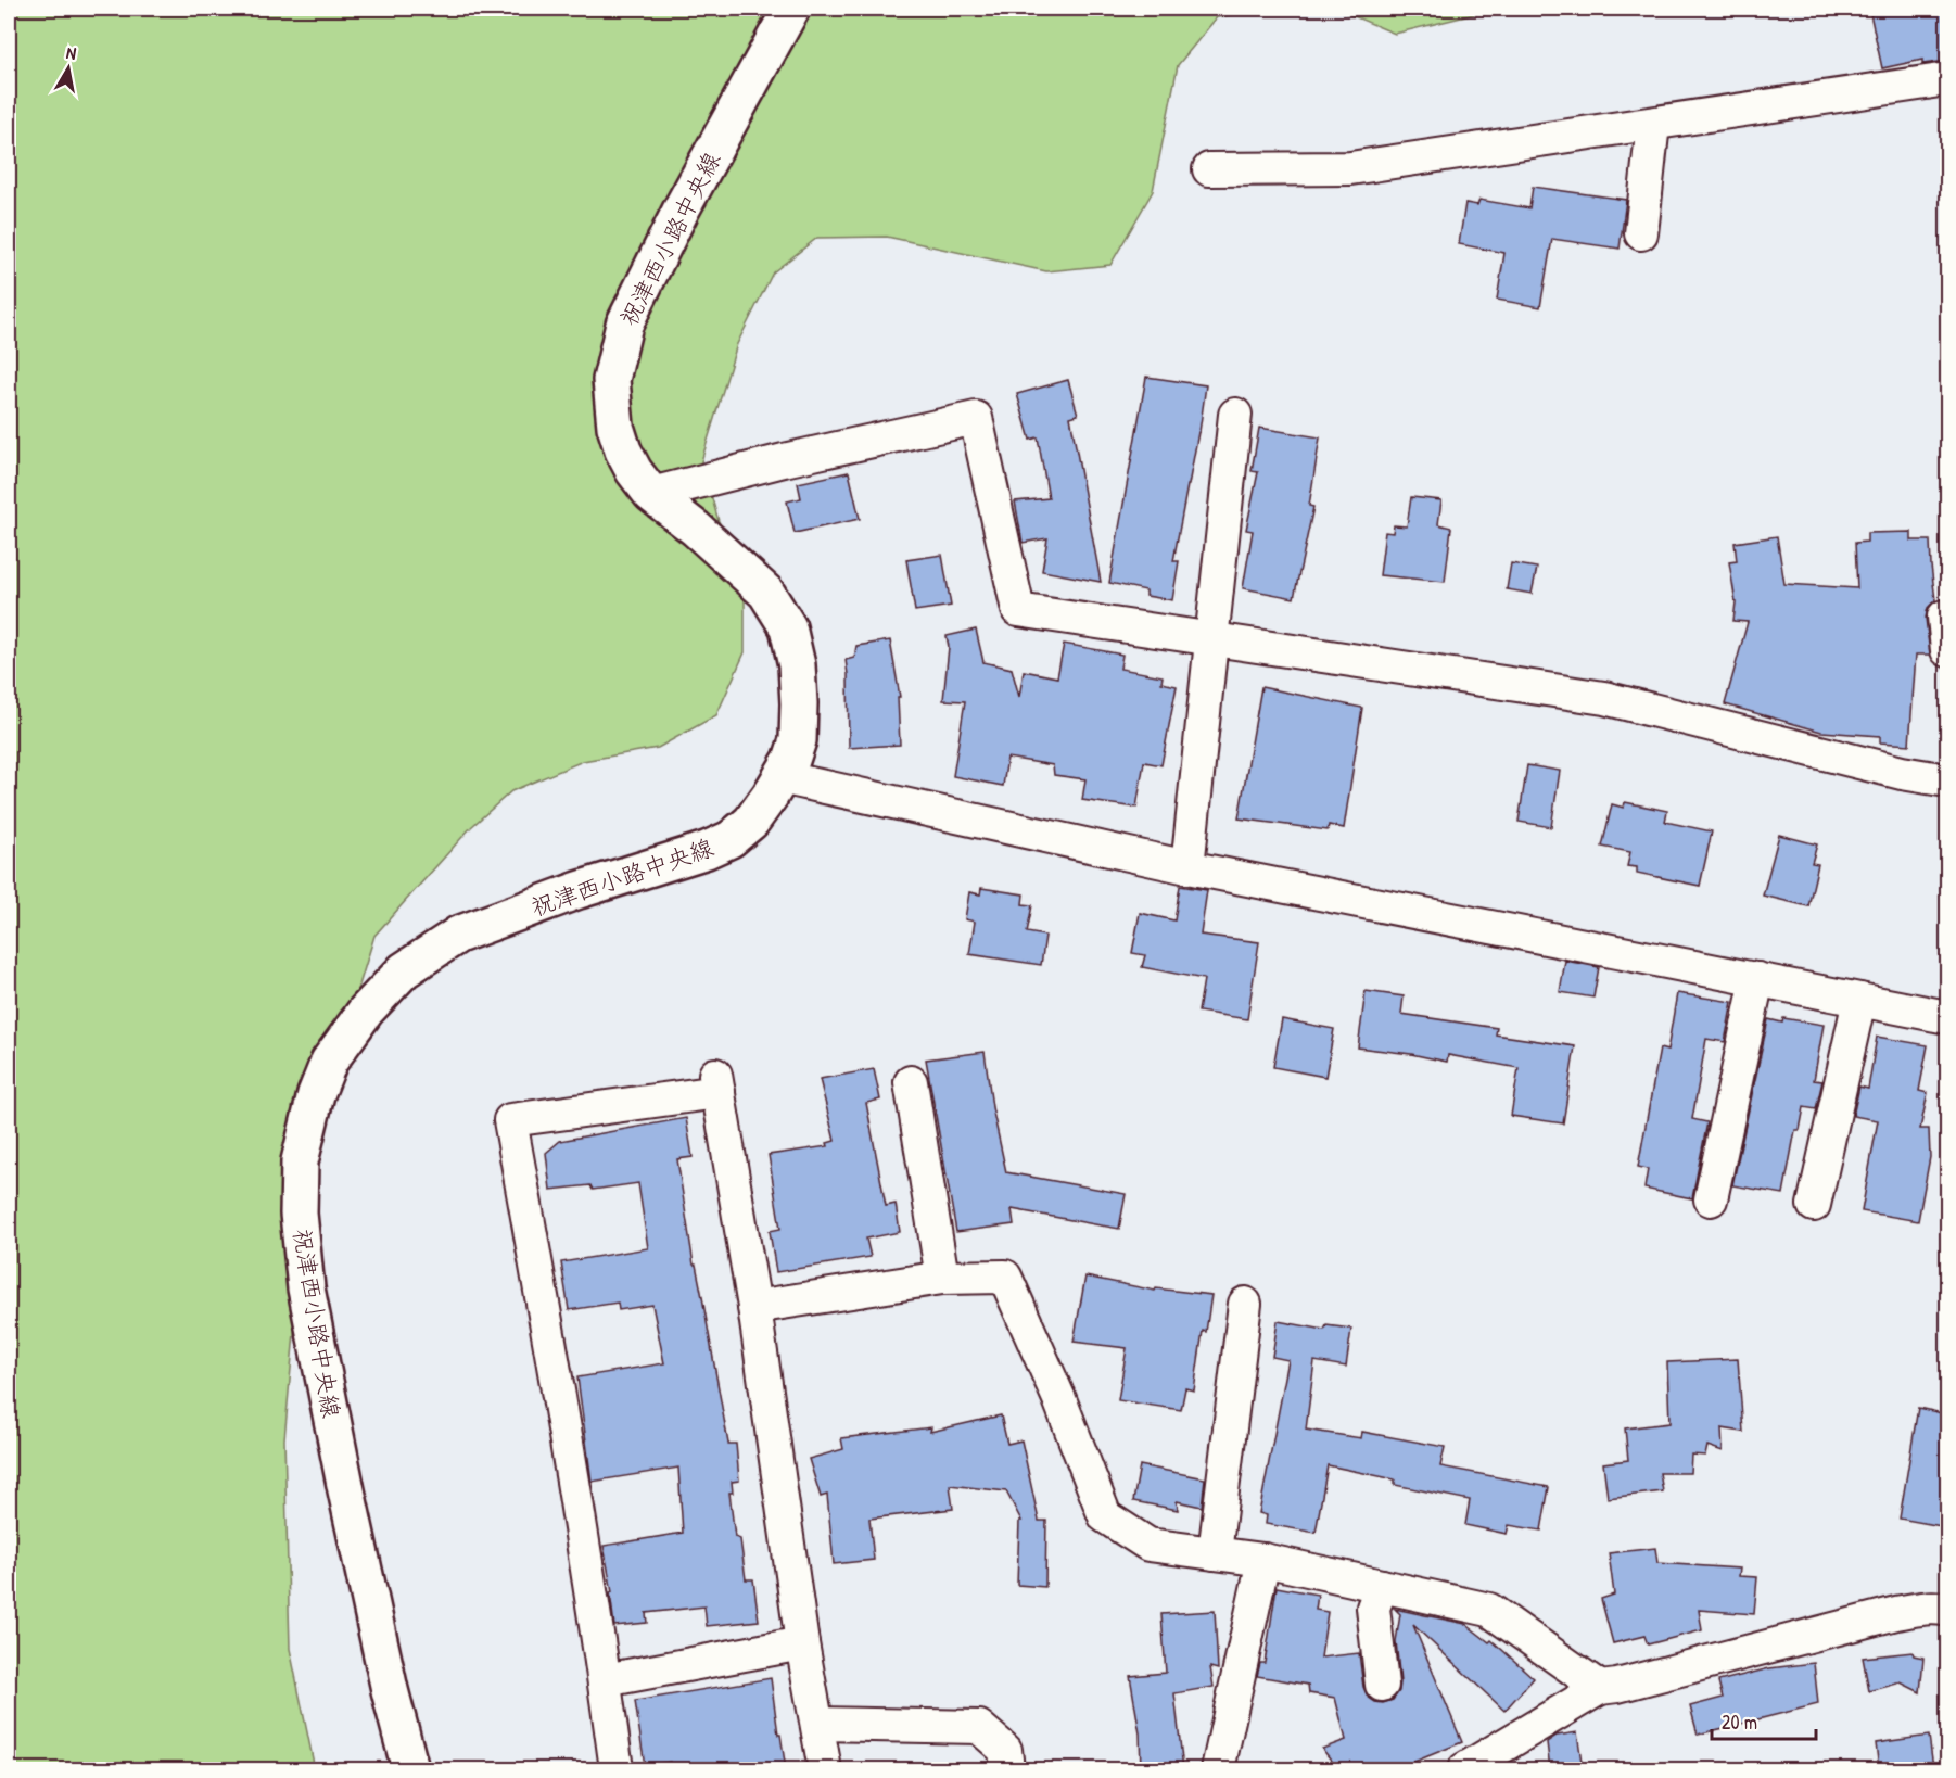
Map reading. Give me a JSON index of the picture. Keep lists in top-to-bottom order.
{
  "streets": {
    "main road": ["祝津西小路中央線"]
  },
  "scale_bar": "20 m",
  "north": "top"
}
